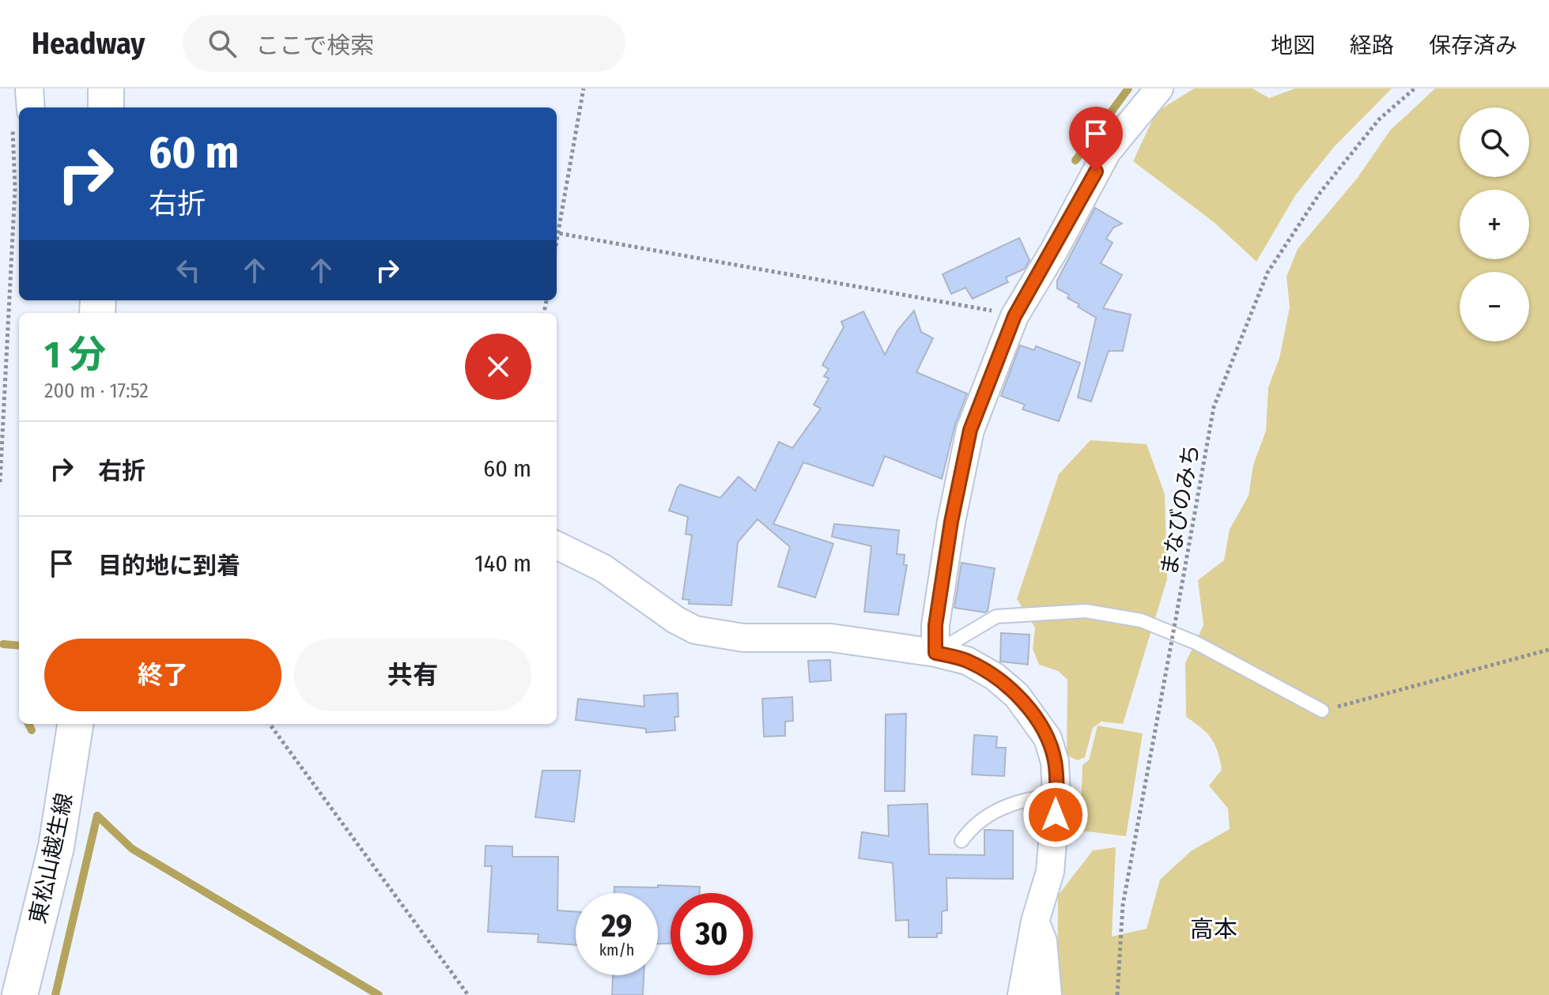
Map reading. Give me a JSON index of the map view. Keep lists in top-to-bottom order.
{
  "streets": {
    "main road": ["東松山越生線"],
    "path": ["まなびのみち"]
  },
  "districts": ["高本"],
  "page": {
    "header": "Headway",
    "search": "ここで検索",
    "nav": ["地図", "経路", "保存済み"],
    "map_buttons": ["+", "−"],
    "turn": ["60 m", "右折"],
    "heading": ["1 分", "200 m · 17:52"],
    "list": [
      {
        "name": "右折",
        "value": "60 m"
      },
      {
        "name": "目的地に到着",
        "value": "140 m"
      }
    ],
    "buttons": ["終了", "共有"],
    "speed": "29 km/h",
    "limit": "30"
  }
}
